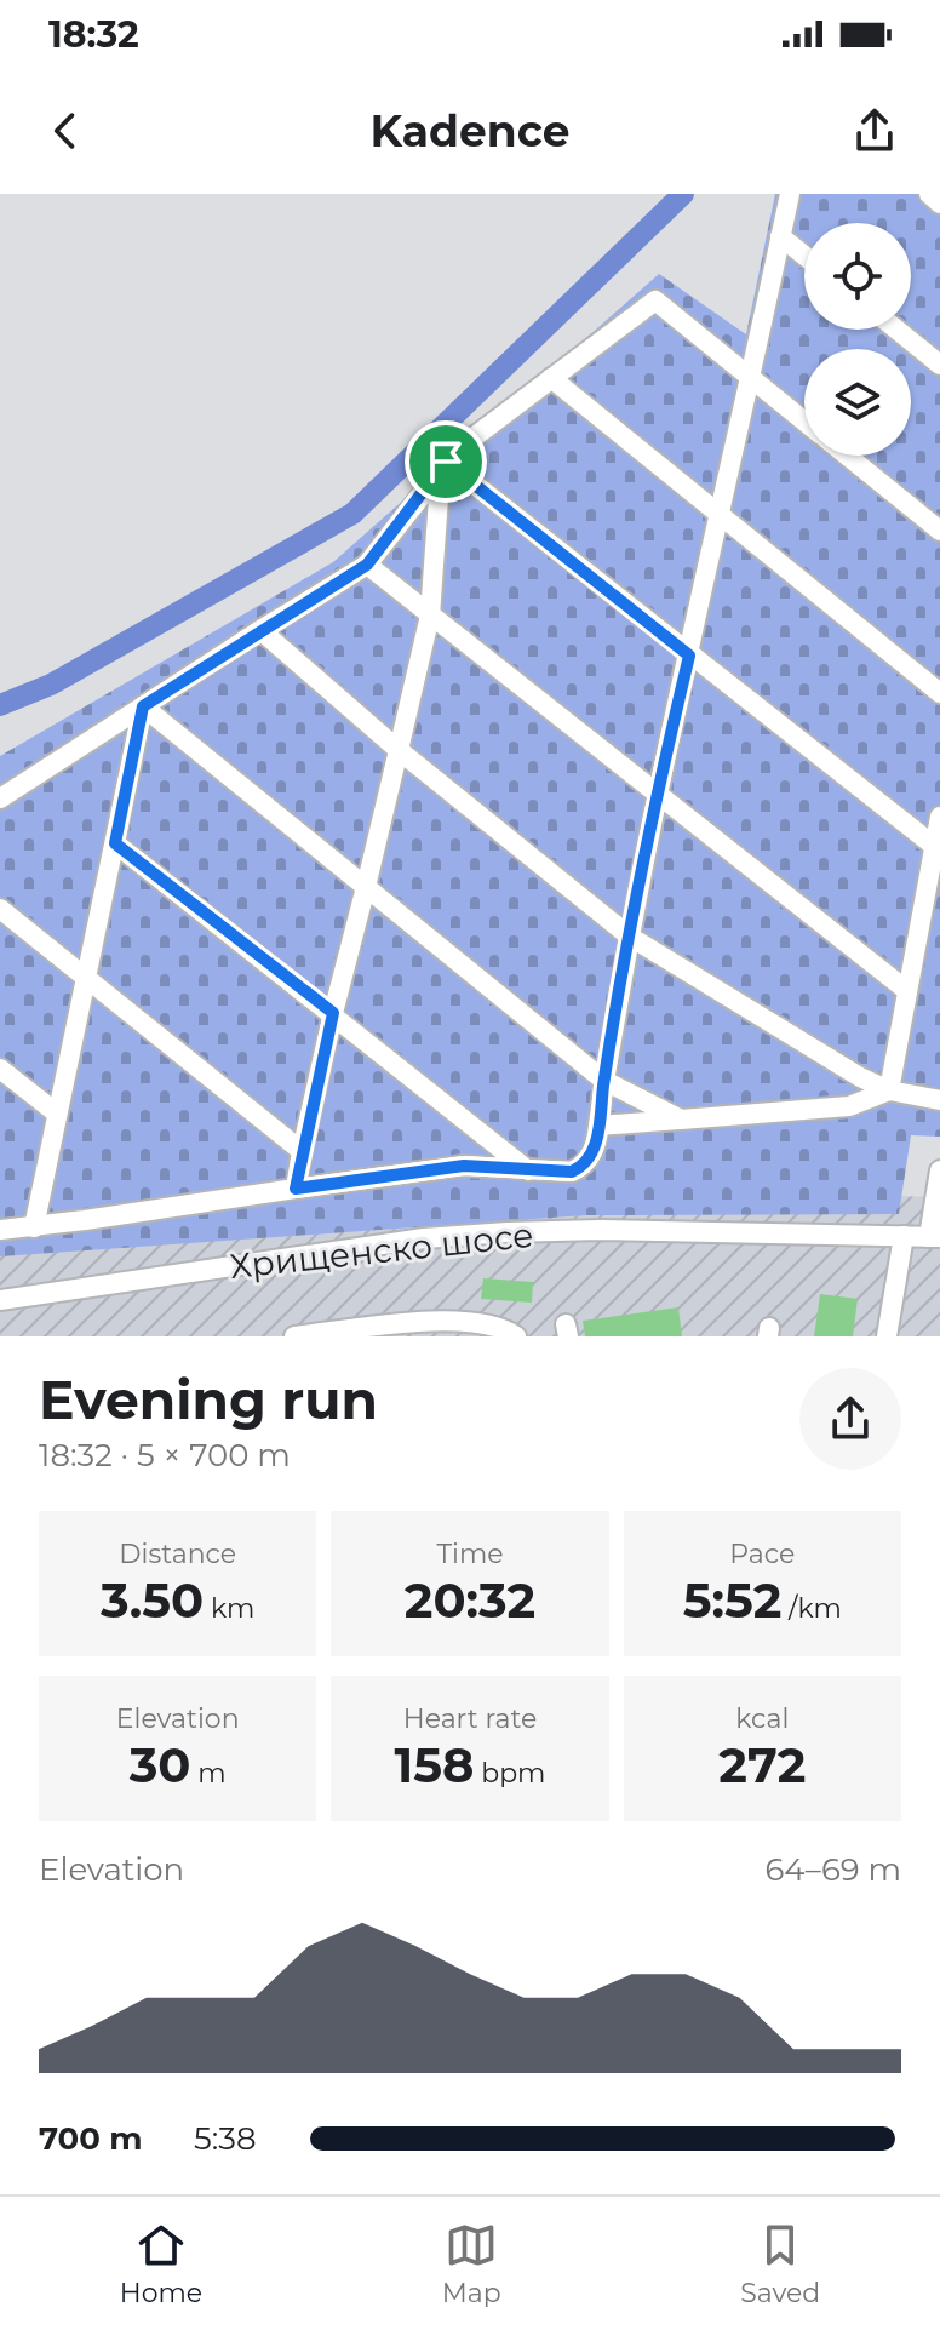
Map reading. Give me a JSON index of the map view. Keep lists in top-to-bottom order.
{
  "streets": {
    "street": ["Хрищенско шосе"]
  },
  "page": {
    "status": "18:32",
    "header": "Kadence",
    "heading": ["Evening run", "18:32 · 5 × 700 m"],
    "stats": [
      ["Distance", "3.50 km"],
      ["Time", "20:32"],
      ["Pace", "5:52 /km"],
      ["Elevation", "30 m"],
      ["Heart rate", "158 bpm"],
      ["kcal", "272"]
    ],
    "chart": ["Elevation", "64–69 m"],
    "list": [
      {
        "name": "700 m",
        "note": "5:38"
      }
    ],
    "tabs": ["Home", "Map", "Saved"]
  }
}
